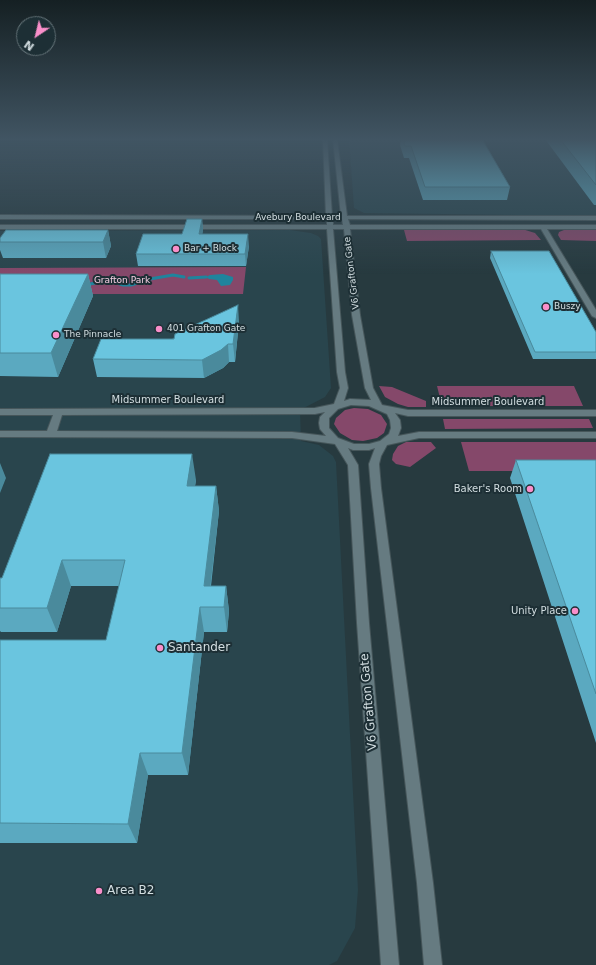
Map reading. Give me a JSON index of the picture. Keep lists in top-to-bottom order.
{
  "streets": {
    "street": ["Avebury Boulevard", "V6 Grafton Gate", "Midsummer Boulevard"]
  },
  "crossings": [
    ["Avebury Boulevard", "V6 Grafton Gate"],
    ["V6 Grafton Gate", "Midsummer Boulevard"]
  ],
  "parks": ["Grafton Park"],
  "places": [
    "Bar + Block",
    "Buszy",
    "401 Grafton Gate",
    "The Pinnacle",
    "Baker's Room",
    "Unity Place",
    "Santander",
    "Area B2"
  ],
  "north": "bottom left"
}
